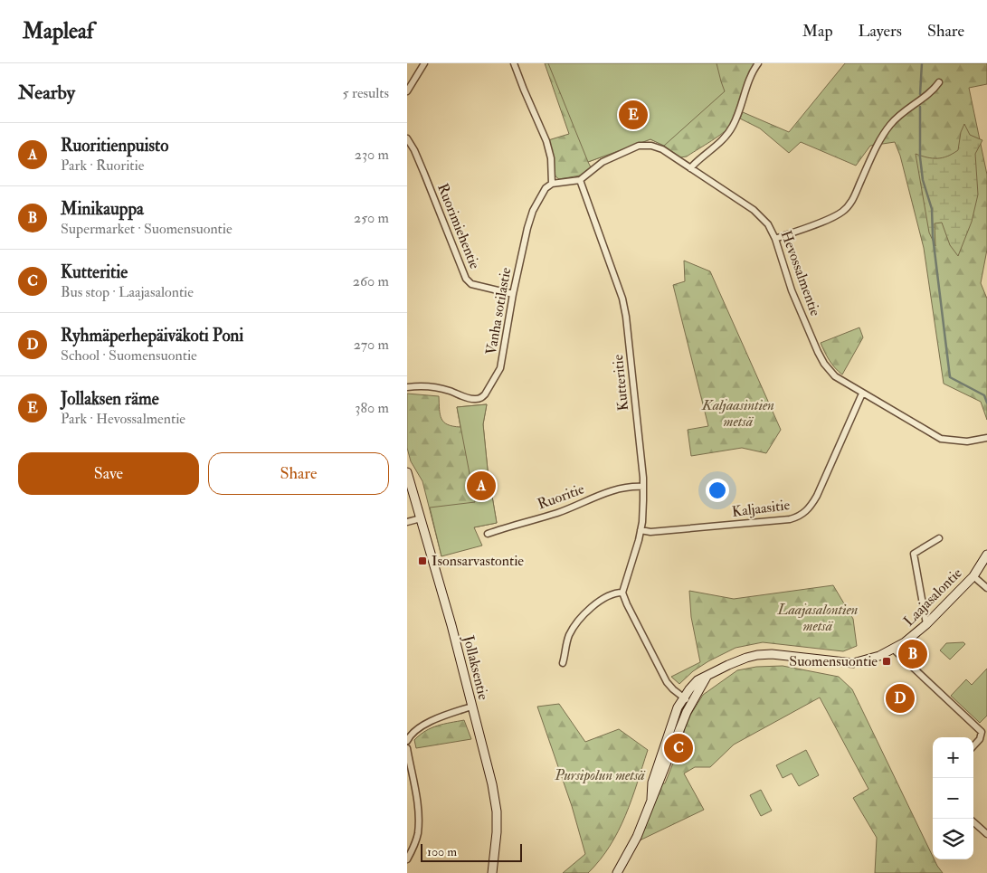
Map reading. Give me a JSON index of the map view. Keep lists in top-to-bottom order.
{
  "streets": {
    "main road": ["Laajasalontie", "Jollaksentie"],
    "street": [
      "Ruorimiehentie",
      "Hevossalmentie",
      "Vanha sotilastie",
      "Kutteritie",
      "Ruoritie",
      "Kaljaasitie"
    ]
  },
  "crossings": [
    ["Ruorimiehentie", "Vanha sotilastie"],
    ["Hevossalmentie", "Kutteritie"],
    ["Hevossalmentie", "Kaljaasitie"],
    ["Kutteritie", "Ruoritie"],
    ["Kutteritie", "Kaljaasitie"]
  ],
  "parks": ["Kaljaasintien metsä", "Laajasalontien metsä", "Pursipolun metsä"],
  "places": {
    "transit": ["Isonsarvastontie", "Suomensuontie"]
  },
  "scale_bar": "100 m",
  "page": {
    "header": "Mapleaf",
    "nav": ["Map", "Layers", "Share"],
    "heading": ["Nearby", "5 results"],
    "pins": [
      "E",
      "A",
      "B",
      "D",
      "C"
    ],
    "list": [
      {
        "mark": "A",
        "name": "Ruoritienpuisto",
        "note": "Park · Ruoritie",
        "value": "230 m"
      },
      {
        "mark": "B",
        "name": "Minikauppa",
        "note": "Supermarket · Suomensuontie",
        "value": "250 m"
      },
      {
        "mark": "C",
        "name": "Kutteritie",
        "note": "Bus stop · Laajasalontie",
        "value": "260 m"
      },
      {
        "mark": "D",
        "name": "Ryhmäperhepäiväkoti Poni",
        "note": "School · Suomensuontie",
        "value": "270 m"
      },
      {
        "mark": "E",
        "name": "Jollaksen räme",
        "note": "Park · Hevossalmentie",
        "value": "380 m"
      }
    ],
    "buttons": ["Save", "Share"],
    "map_buttons": ["+", "−"],
    "scale": "100 m"
  }
}
